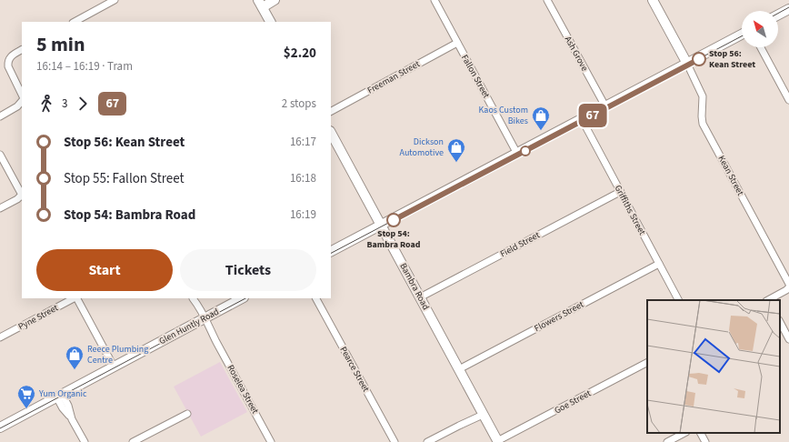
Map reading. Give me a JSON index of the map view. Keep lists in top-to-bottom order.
{
  "streets": {
    "street": [
      "Ash Grove",
      "Fallon Street",
      "Freeman Street",
      "Kean Street",
      "Griffiths Street",
      "Field Street",
      "Bambra Road",
      "Flowers Street",
      "Pyne Street",
      "Glen Huntly Road",
      "Pearce Street",
      "Roselea Street",
      "Goe Street"
    ]
  },
  "crossings": [
    ["Fallon Street", "Freeman Street"],
    ["Griffiths Street", "Field Street"],
    ["Griffiths Street", "Flowers Street"],
    ["Field Street", "Bambra Road"],
    ["Bambra Road", "Flowers Street"],
    ["Bambra Road", "Goe Street"],
    ["Glen Huntly Road", "Roselea Street"]
  ],
  "places": {
    "other": ["Stop 56: Kean Street", "Stop 54: Bambra Road"],
    "shop": ["Kaos Custom Bikes", "Dickson Automotive", "Reece Plumbing Centre"],
    "supermarket": ["Yum Organic"]
  },
  "lines": ["tram line 67"],
  "north": "top left",
  "page": {
    "on_map": "67",
    "heading": ["5 min", "16:14 – 16:19 · Tram", "$2.20"],
    "legs": ["3", "67", "2 stops"],
    "list": [
      {
        "name": "Stop 56: Kean Street",
        "value": "16:17"
      },
      {
        "name": "Stop 55: Fallon Street",
        "value": "16:18"
      },
      {
        "name": "Stop 54: Bambra Road",
        "value": "16:19"
      }
    ],
    "buttons": ["Start", "Tickets"]
  }
}
